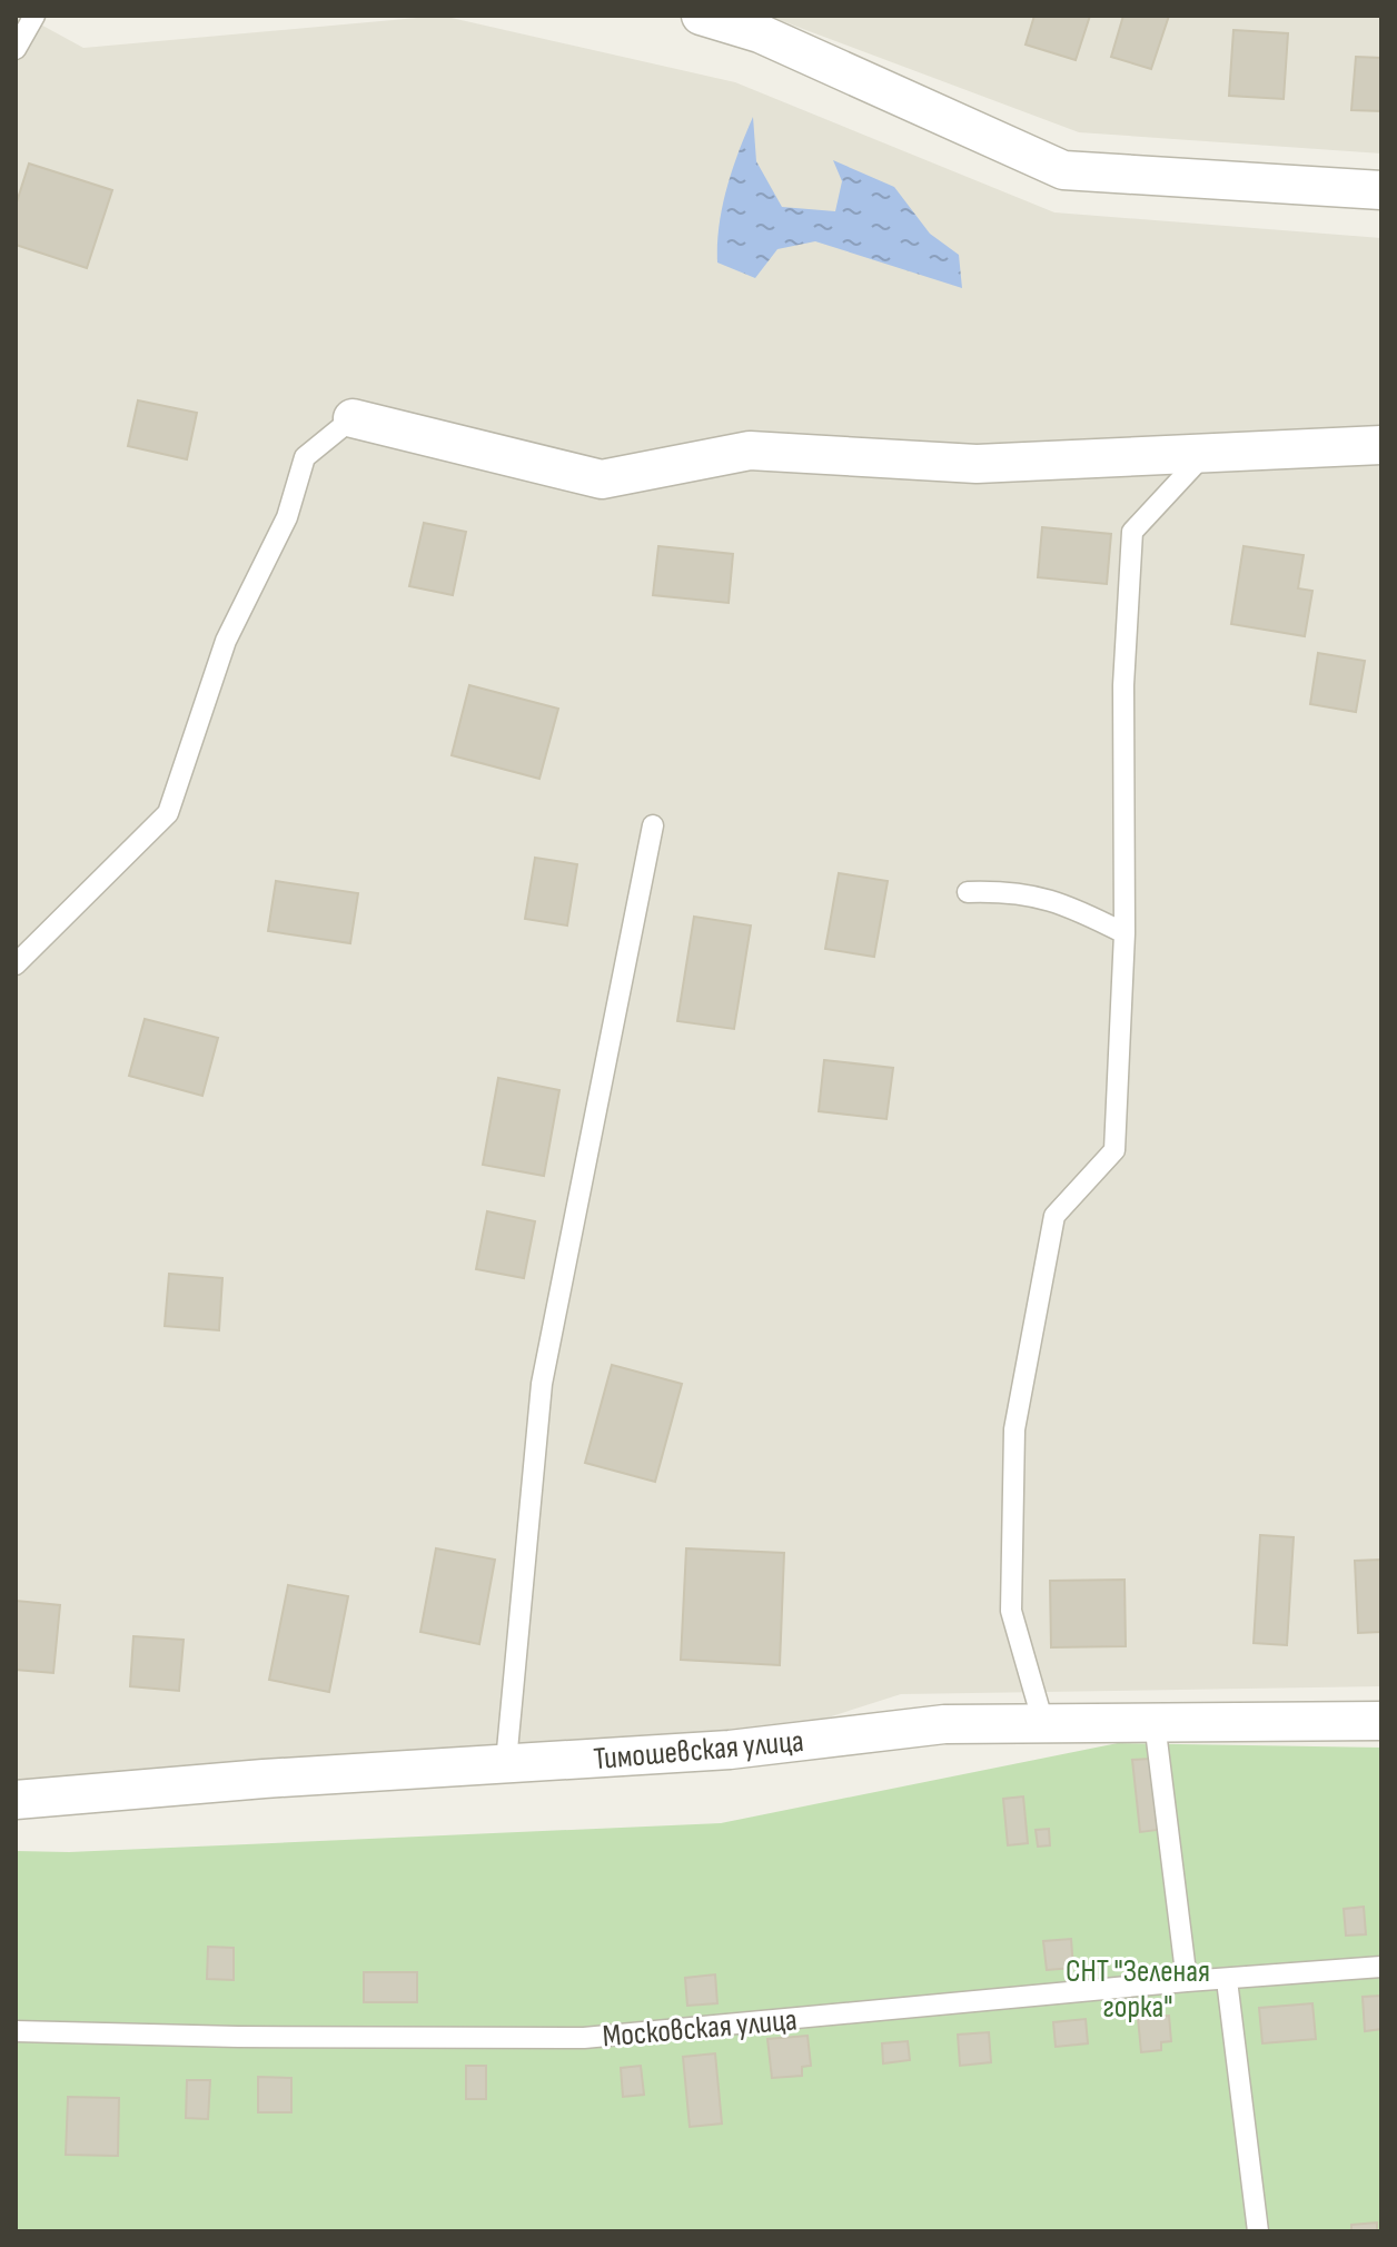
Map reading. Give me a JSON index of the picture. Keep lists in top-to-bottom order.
{
  "streets": {
    "street": ["Тимошевская улица"],
    "lane": ["Московская улица"]
  },
  "parks": ["СНТ \"Зеленая горка\""]
}
